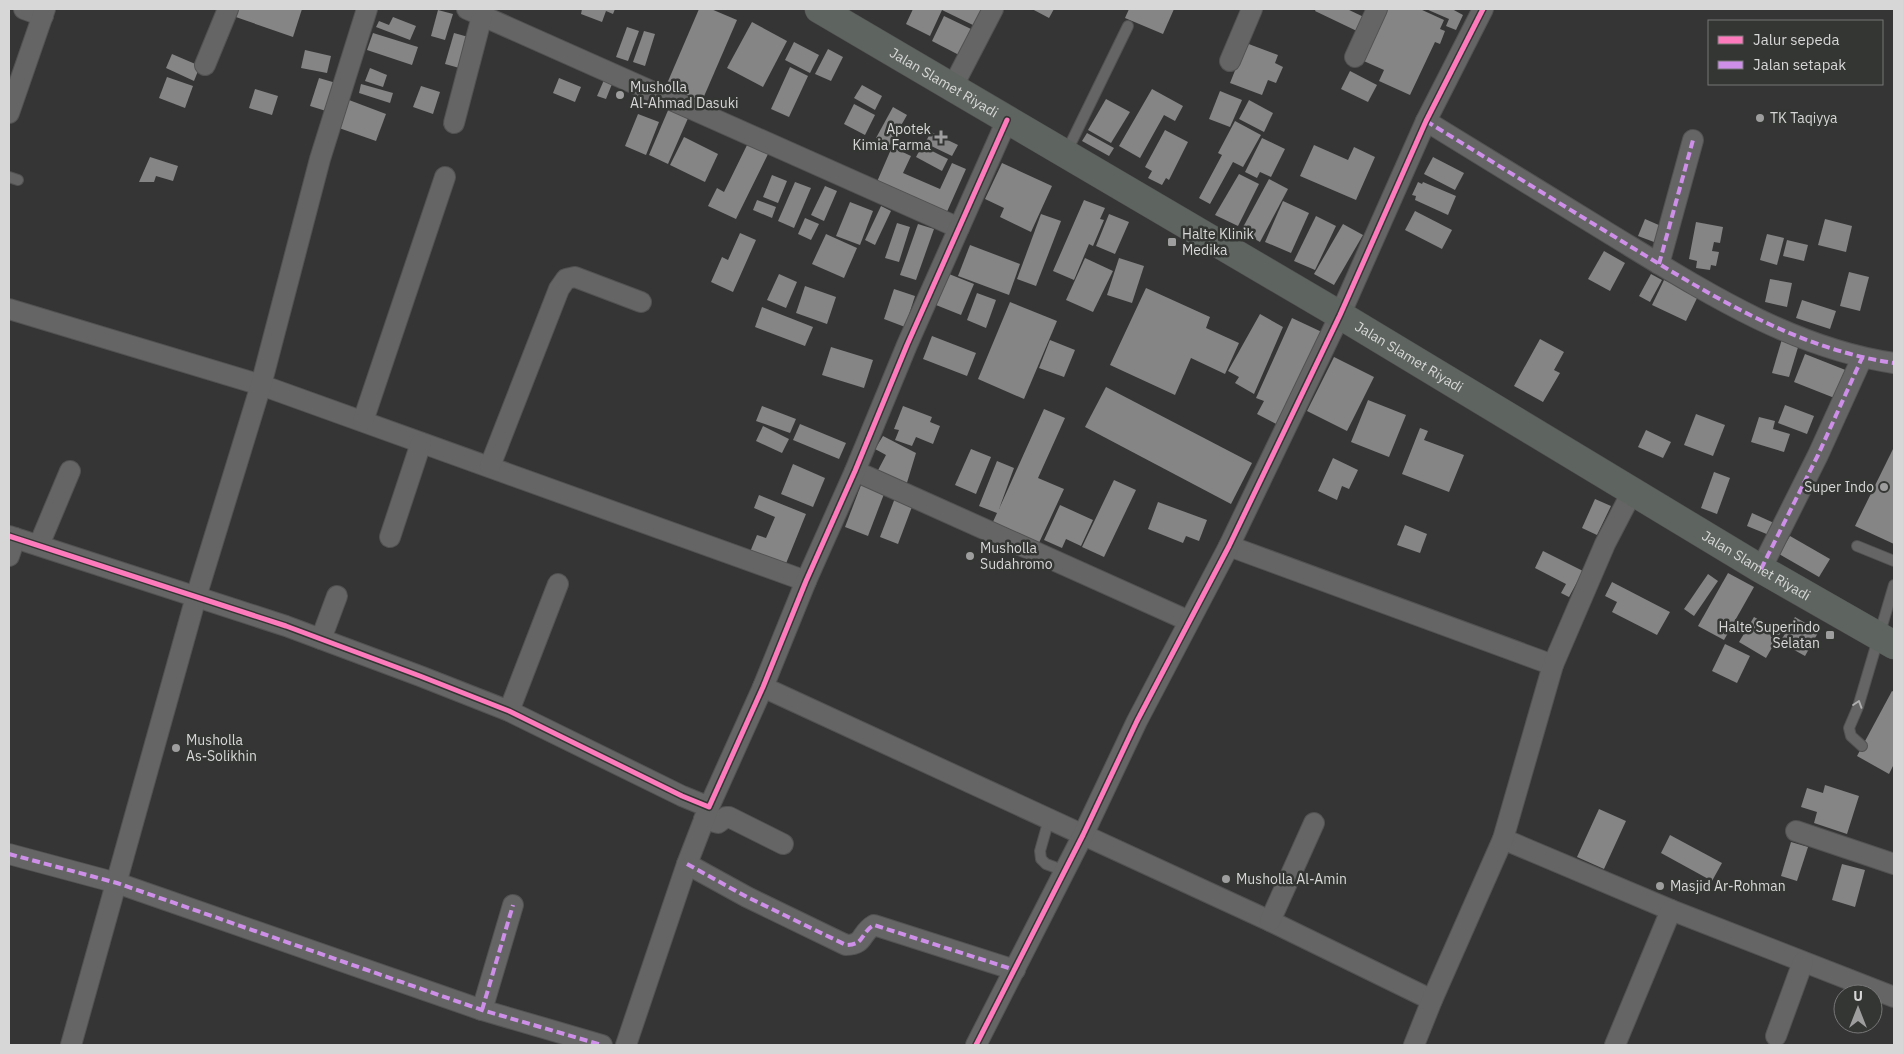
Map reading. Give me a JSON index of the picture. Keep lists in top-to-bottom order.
{
  "streets": {
    "main road": ["Jalan Slamet Riyadi"]
  },
  "places": {
    "other": [
      "Musholla Al-Ahmad Dasuki",
      "TK Taqiyya",
      "Super Indo",
      "Musholla Sudahromo",
      "Musholla As-Solikhin",
      "Musholla Al-Amin",
      "Masjid Ar-Rohman"
    ],
    "health": ["Apotek Kimia Farma"],
    "transit": ["Halte Klinik Medika", "Halte Superindo Selatan"]
  },
  "legend": ["Jalur sepeda", "Jalan setapak"],
  "north": "top"
}
